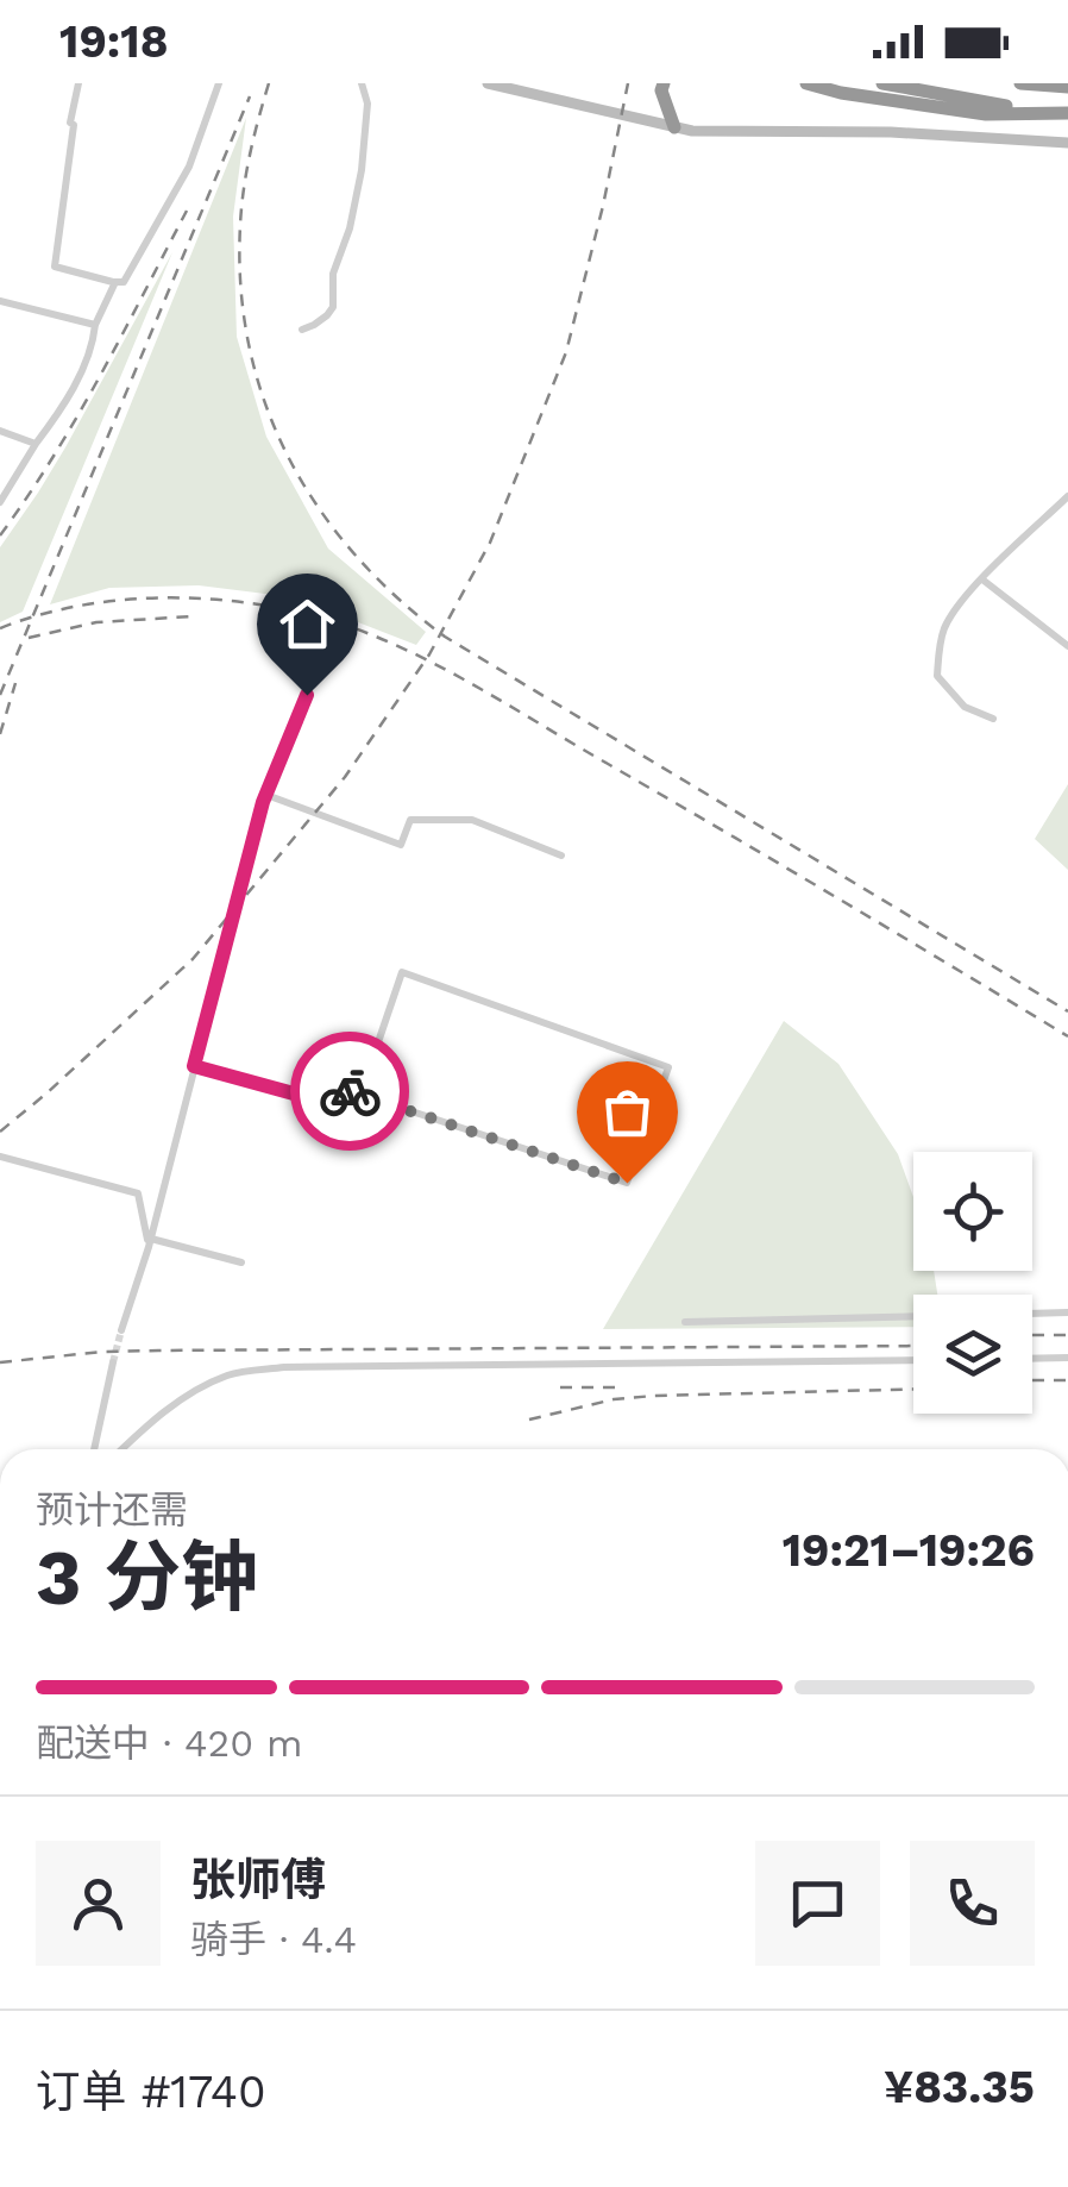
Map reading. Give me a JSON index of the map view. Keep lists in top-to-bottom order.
{
  "page": {
    "status": "19:18",
    "heading": ["3 分钟", "预计还需", "19:21–19:26"],
    "panel": [
      "张师傅",
      "骑手 · 4.4",
      "订单 #1740",
      "¥83.35"
    ],
    "bar": "配送中 · 420 m"
  }
}
